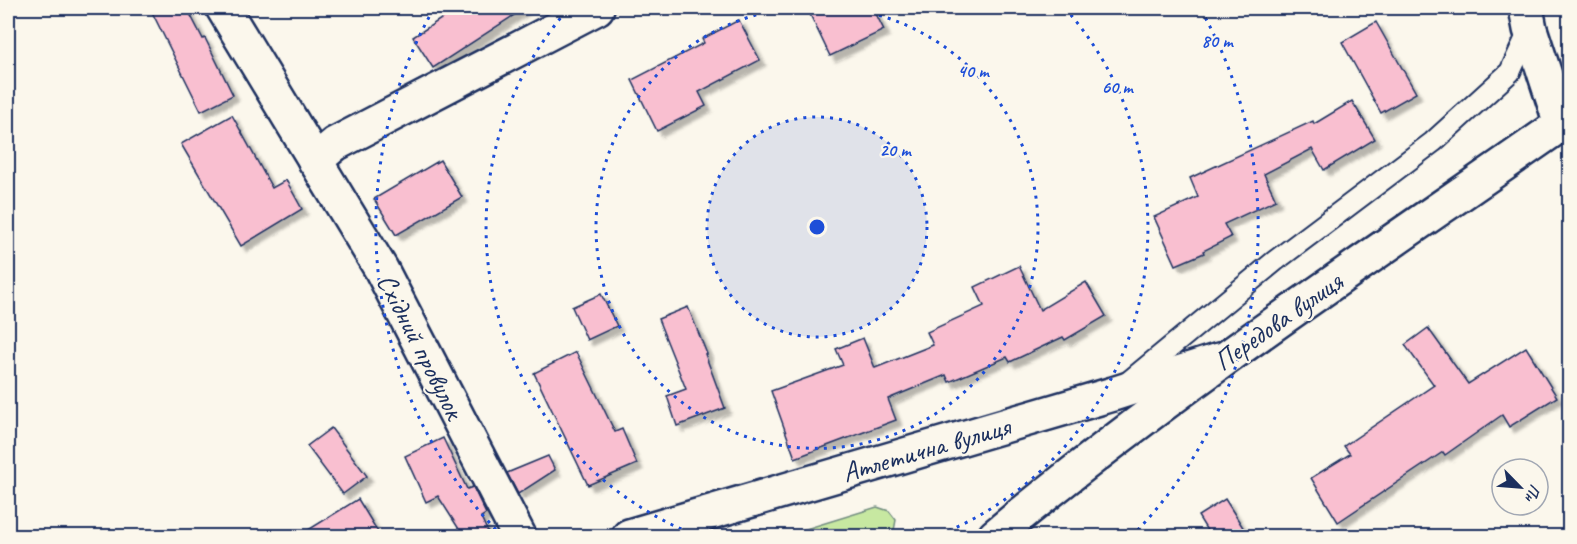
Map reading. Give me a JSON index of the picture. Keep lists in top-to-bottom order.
{
  "streets": {
    "street": ["Передова вулиця", "Східний провулок", "Атлетична вулиця"]
  },
  "crossings": [
    ["Передова вулиця", "Атлетична вулиця"]
  ],
  "north": "bottom right",
  "rings": [
    "80 m",
    "40 m",
    "60 m",
    "20 m"
  ]
}
